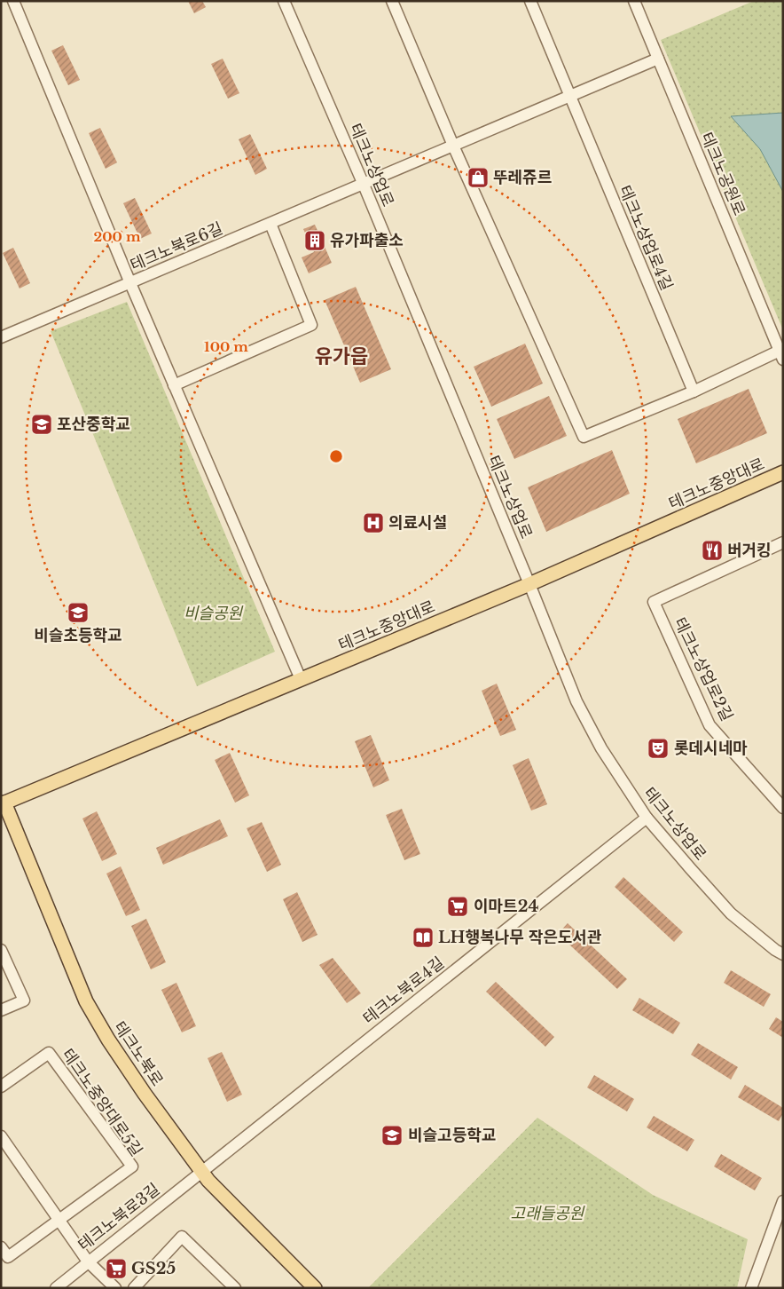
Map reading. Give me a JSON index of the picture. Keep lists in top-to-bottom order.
{
  "streets": {
    "main road": ["테크노중앙대로", "테크노북로"],
    "street": [
      "테크노상업로",
      "테크노공원로",
      "테크노상업로4길",
      "테크노북로6길",
      "테크노상업로2길",
      "테크노북로4길",
      "테크노중앙대로5길",
      "테크노북로3길"
    ]
  },
  "crossings": [
    ["테크노상업로", "테크노북로6길"],
    ["테크노상업로", "테크노중앙대로"],
    ["테크노상업로", "테크노북로4길"],
    ["테크노중앙대로", "테크노북로"],
    ["테크노북로4길", "테크노북로"],
    ["테크노북로4길", "테크노북로3길"],
    ["테크노북로", "테크노북로3길"]
  ],
  "districts": ["유가읍"],
  "parks": ["비슬공원", "고래들공원"],
  "places": {
    "shop": ["뚜레쥬르"],
    "building": ["유가파출소"],
    "school or university": ["포산중학교", "비슬초등학교", "비슬고등학교"],
    "hospital": ["의료시설"],
    "restaurant": ["버거킹"],
    "theatre": ["롯데시네마"],
    "supermarket": ["이마트24", "GS25"],
    "library": ["LH행복나무 작은도서관"]
  },
  "rings": ["200 m", "100 m"]
}
